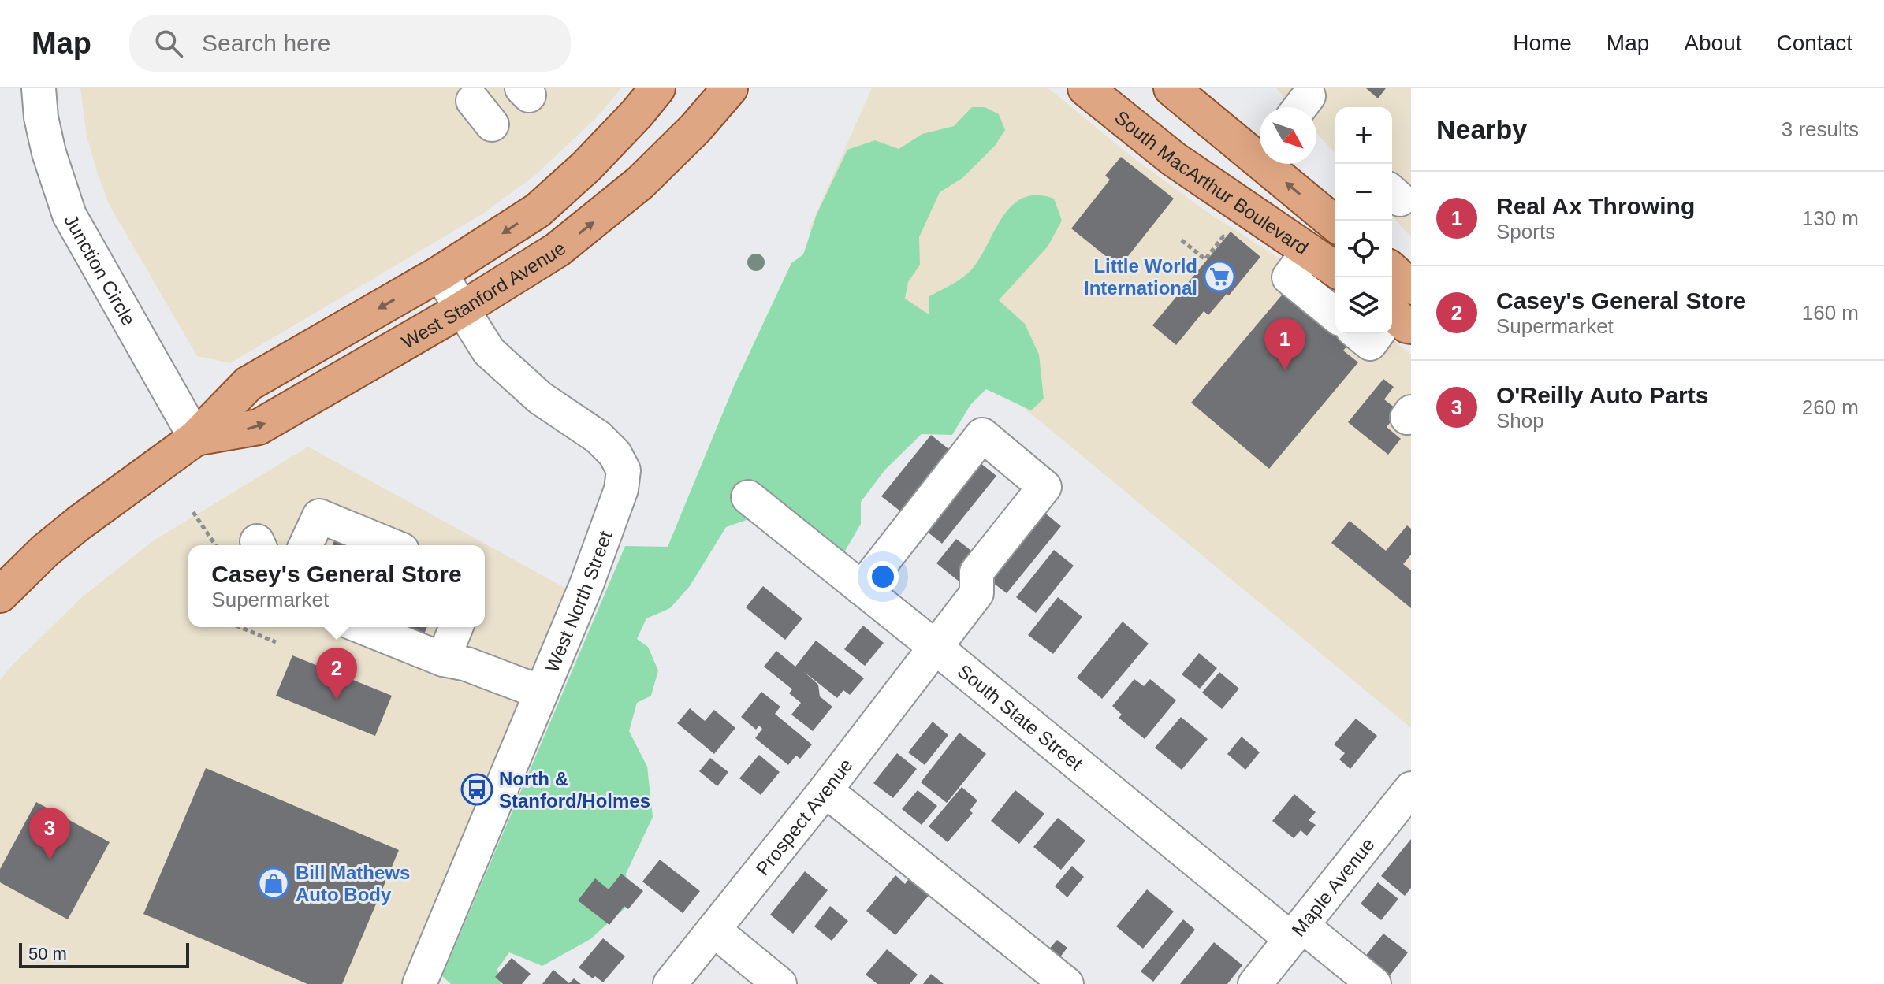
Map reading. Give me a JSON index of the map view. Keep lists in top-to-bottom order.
{
  "streets": {
    "main road": ["South MacArthur Boulevard", "West Stanford Avenue"],
    "street": [
      "Junction Circle",
      "West North Street",
      "South State Street",
      "Prospect Avenue",
      "Maple Avenue"
    ]
  },
  "crossings": [
    ["Junction Circle", "West Stanford Avenue"],
    ["West Stanford Avenue", "West North Street"],
    ["South State Street", "Prospect Avenue"],
    ["South State Street", "Maple Avenue"]
  ],
  "places": {
    "supermarket": ["Little World International"],
    "bus stop": ["North & Stanford/Holmes"],
    "shop": ["Bill Mathews Auto Body"]
  },
  "scale_bar": "50 m",
  "north": "bottom right",
  "page": {
    "header": "Map",
    "search": "Search here",
    "nav": [
      "Home",
      "Map",
      "About",
      "Contact"
    ],
    "heading": ["Nearby", "3 results"],
    "map_buttons": ["+", "−"],
    "list": [
      {
        "mark": "1",
        "name": "Real Ax Throwing",
        "note": "Sports",
        "value": "130 m"
      },
      {
        "mark": "2",
        "name": "Casey's General Store",
        "note": "Supermarket",
        "value": "160 m"
      },
      {
        "mark": "3",
        "name": "O'Reilly Auto Parts",
        "note": "Shop",
        "value": "260 m"
      }
    ],
    "pins": ["1", "2", "3"],
    "popup": ["Casey's General Store", "Supermarket"],
    "scale": "50 m"
  }
}
